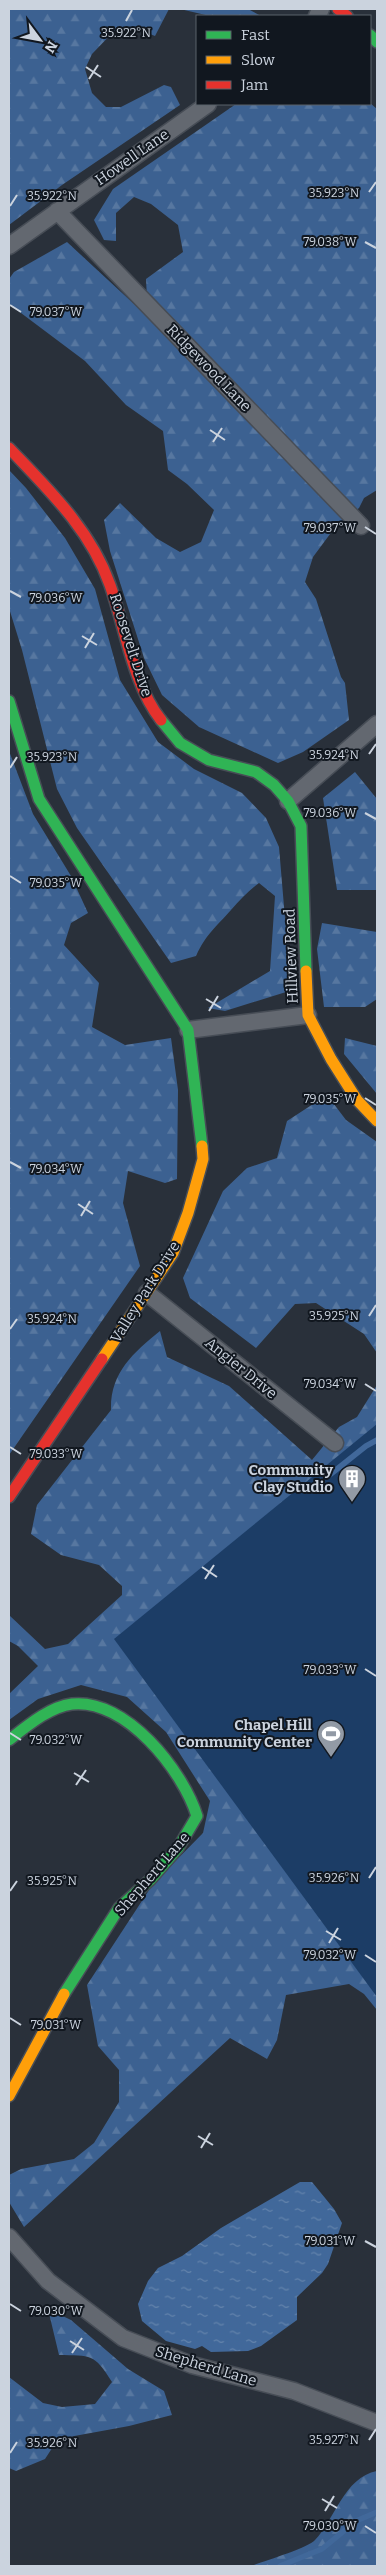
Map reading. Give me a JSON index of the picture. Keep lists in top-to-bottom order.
{
  "streets": {
    "street": [
      "Howell Lane",
      "Ridgewood Lane",
      "Roosevelt Drive",
      "Hillview Road",
      "Valley Park Drive",
      "Angier Drive",
      "Shepherd Lane"
    ]
  },
  "crossings": [
    ["Howell Lane", "Ridgewood Lane"],
    ["Roosevelt Drive", "Hillview Road"],
    ["Valley Park Drive", "Angier Drive"]
  ],
  "places": {
    "building": ["Community Clay Studio"],
    "sports": ["Chapel Hill Community Center"]
  },
  "legend": ["Fast", "Slow", "Jam"],
  "north": "bottom right",
  "coordinates": [
    "35.922°N",
    "35.923°N",
    "79.038°W",
    "79.037°W",
    "79.036°W",
    "35.924°N",
    "79.035°W",
    "79.034°W",
    "35.925°N",
    "79.033°W",
    "79.032°W",
    "35.926°N",
    "79.031°W",
    "79.030°W",
    "35.927°N"
  ]
}
